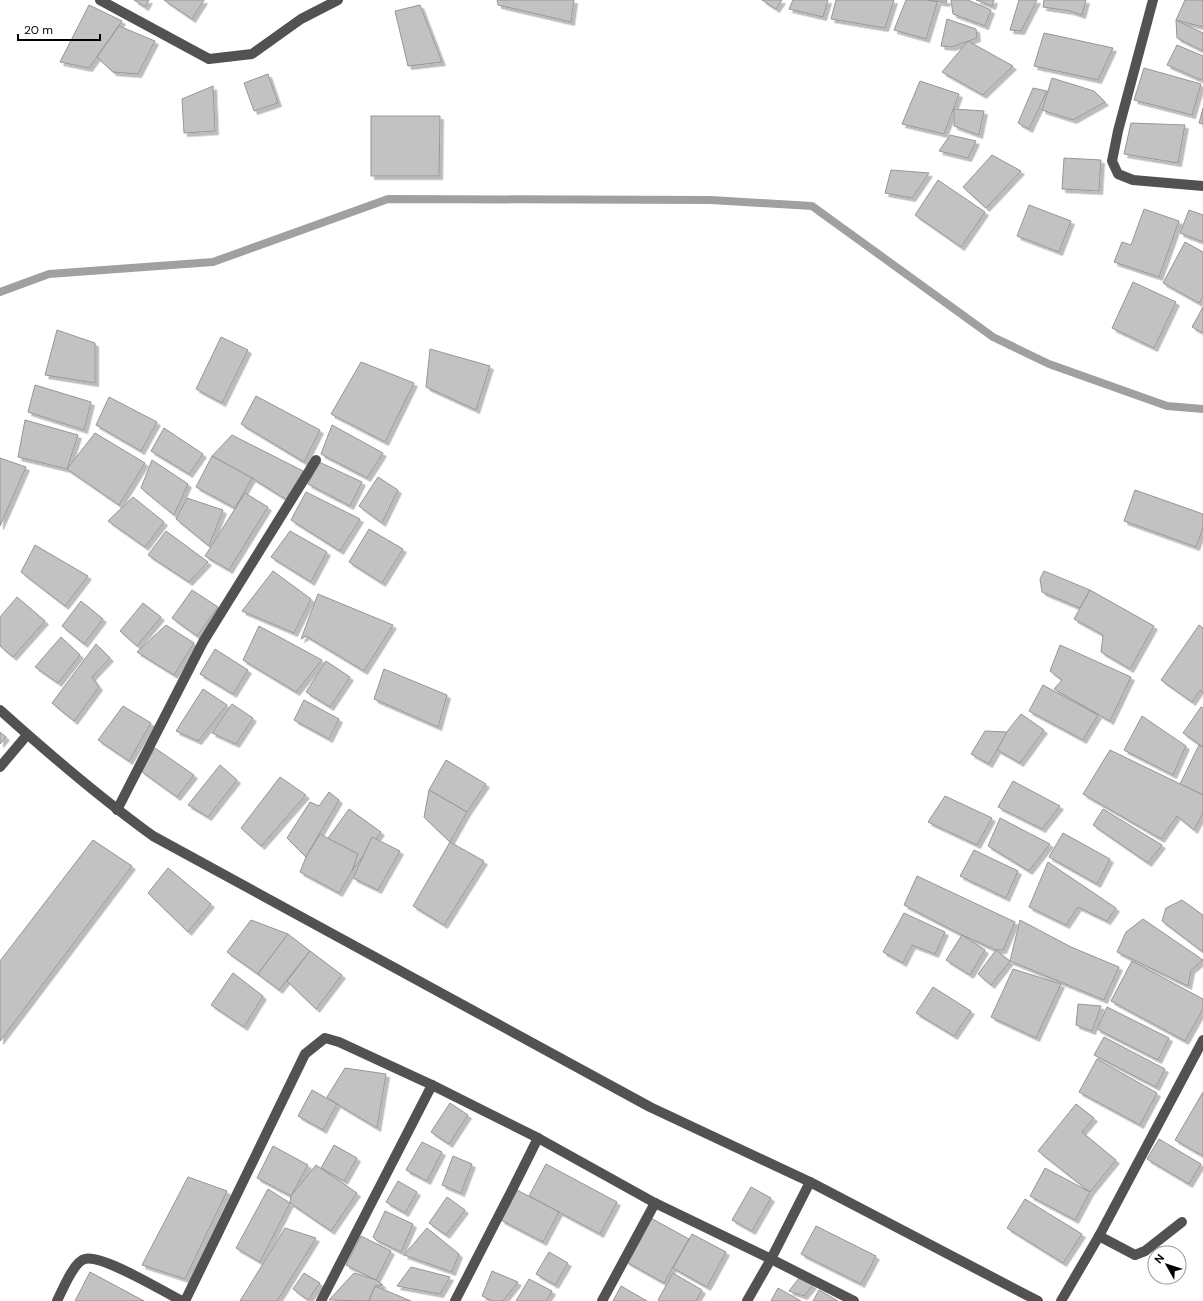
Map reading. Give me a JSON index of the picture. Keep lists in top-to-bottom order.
{
  "scale_bar": "20 m",
  "north": "top left"
}
